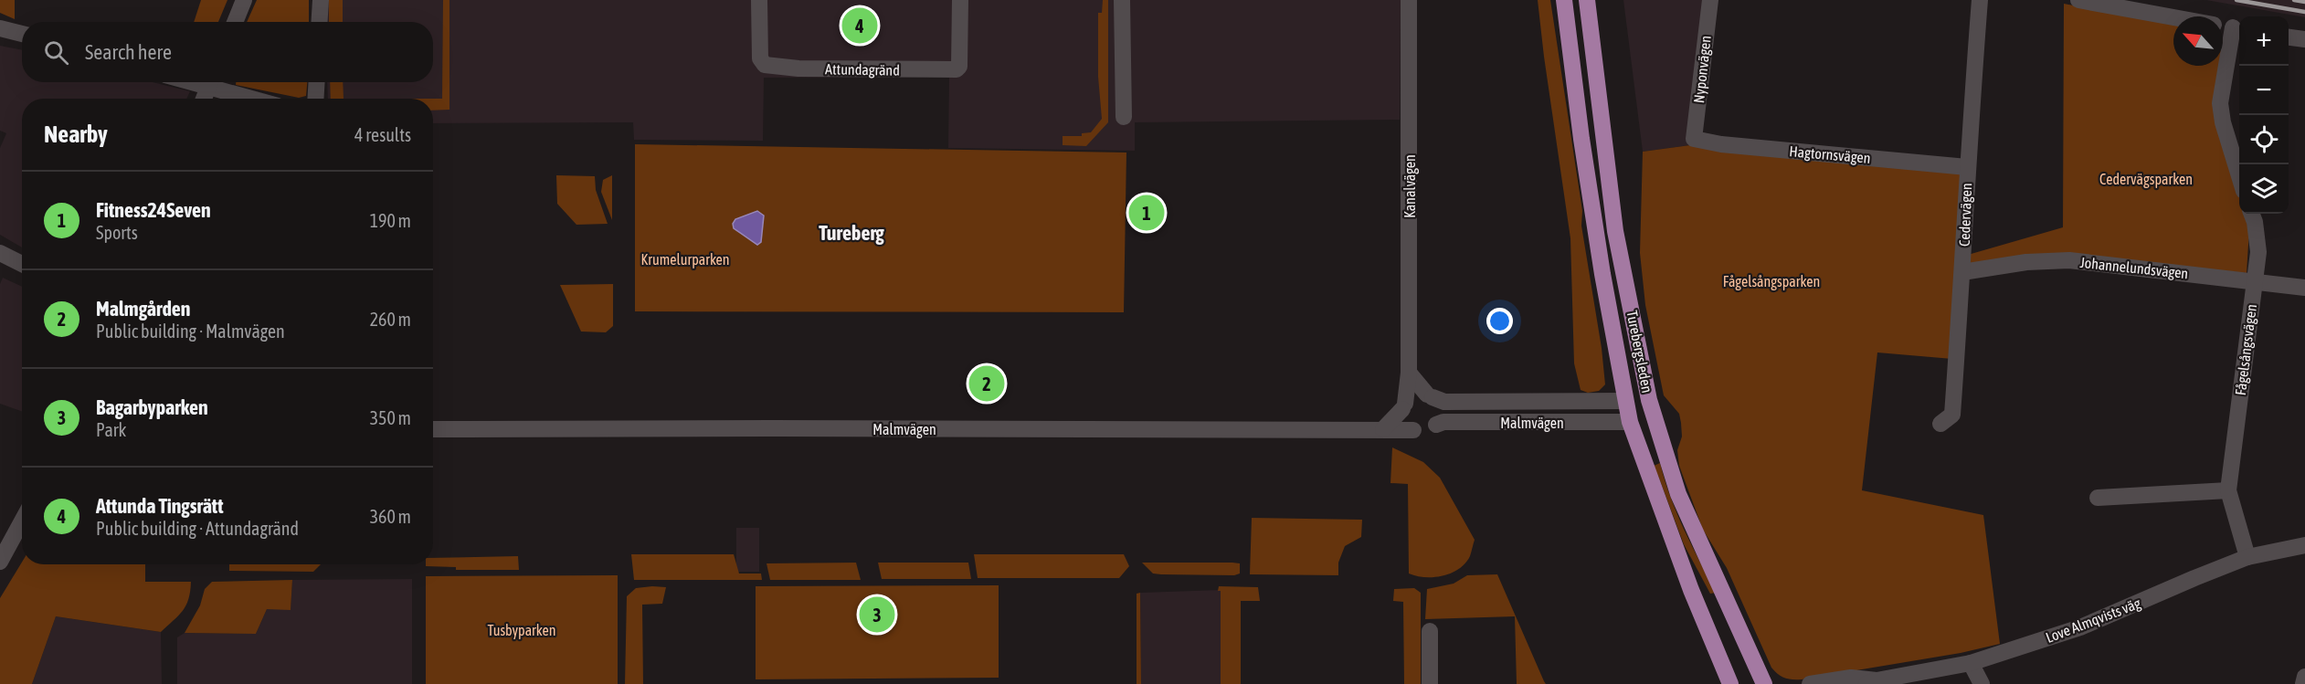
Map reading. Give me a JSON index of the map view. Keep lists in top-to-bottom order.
{
  "streets": {
    "main road": ["Turebergsleden"],
    "street": [
      "Attundagränd",
      "Nyponvägen",
      "Hagtornsvägen",
      "Kanalvägen",
      "Cedervägen",
      "Johannelundsvägen",
      "Fågelsångsvägen",
      "Malmvägen",
      "Love Almqvists väg"
    ]
  },
  "crossings": [
    ["Nyponvägen", "Hagtornsvägen"],
    ["Hagtornsvägen", "Cedervägen"],
    ["Kanalvägen", "Malmvägen"],
    ["Cedervägen", "Johannelundsvägen"],
    ["Johannelundsvägen", "Fågelsångsvägen"],
    ["Fågelsångsvägen", "Love Almqvists väg"],
    ["Turebergsleden", "Malmvägen"]
  ],
  "districts": ["Tureberg"],
  "parks": [
    "Cedervägsparken",
    "Krumelurparken",
    "Fågelsångsparken",
    "Tusbyparken"
  ],
  "north": "top left",
  "page": {
    "pins": [
      "4",
      "1",
      "2",
      "3"
    ],
    "map_buttons": ["+", "−"],
    "search": "Search here",
    "heading": ["Nearby", "4 results"],
    "list": [
      {
        "mark": "1",
        "name": "Fitness24Seven",
        "note": "Sports",
        "value": "190 m"
      },
      {
        "mark": "2",
        "name": "Malmgården",
        "note": "Public building · Malmvägen",
        "value": "260 m"
      },
      {
        "mark": "3",
        "name": "Bagarbyparken",
        "note": "Park",
        "value": "350 m"
      },
      {
        "mark": "4",
        "name": "Attunda Tingsrätt",
        "note": "Public building · Attundagränd",
        "value": "360 m"
      }
    ]
  }
}
